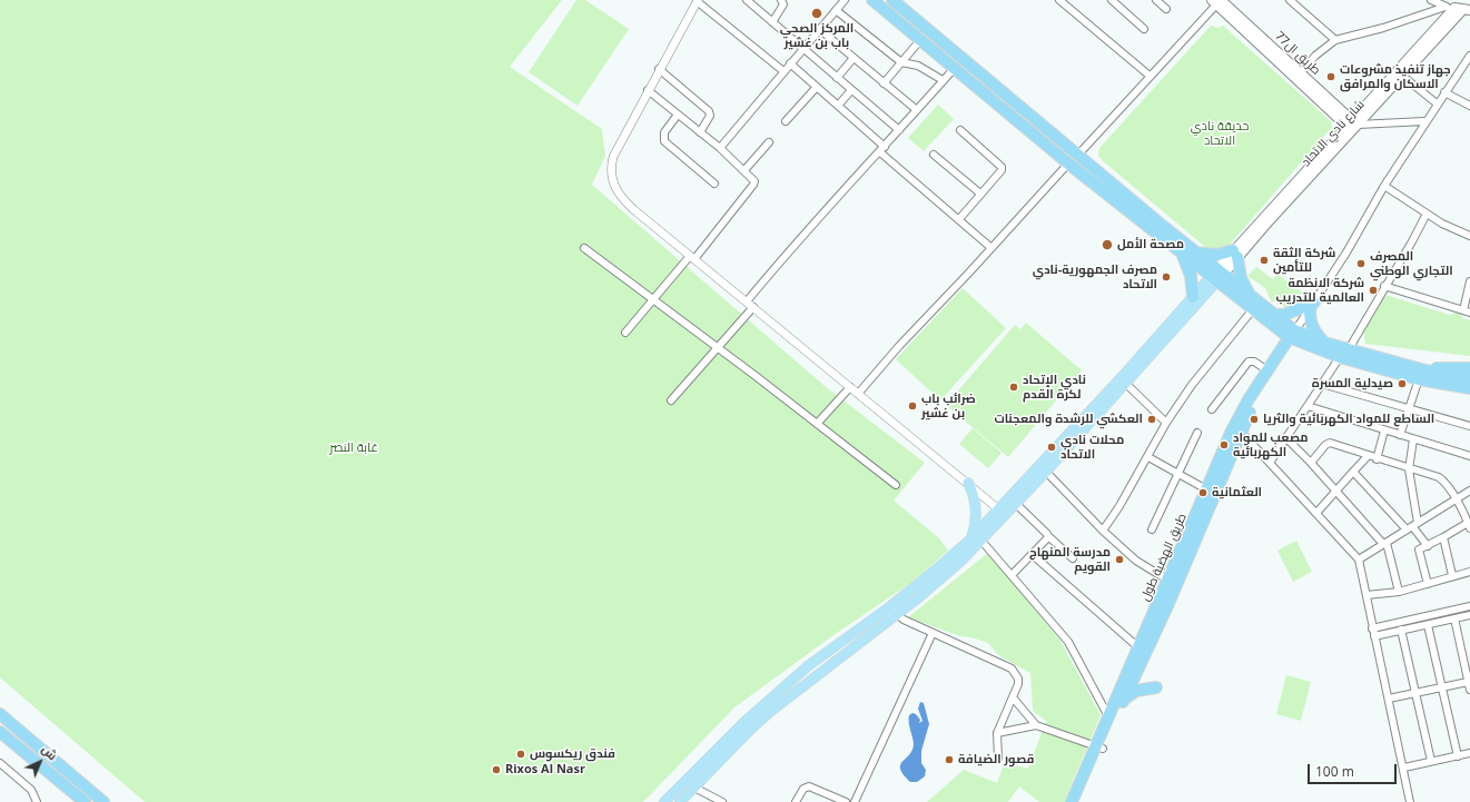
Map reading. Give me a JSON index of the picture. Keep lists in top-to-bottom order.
{
  "streets": {
    "highway": ["طريق الهضبة طول"],
    "main road": ["طريق ال77", "شارع نادي الاتحاد"]
  },
  "crossings": [
    ["طريق ال77", "شارع نادي الاتحاد"]
  ],
  "parks": ["حديقة نادي الاتحاد", "غابة النصر"],
  "places": [
    "المركز الصحي باب بن غشير",
    "جهاز تنفيذ مشروعات الاسكان والمرافق",
    "مصحة الأمل",
    "شركة الثقة للتأمين",
    "المصرف التجاري الوطني",
    "مصرف الجمهورية-نادي الاتحاد",
    "شركة الانظمة العالمية للتدريب",
    "صيدلية المسرة",
    "نادي الإتحاد لكرة القدم",
    "ضرائب باب بن غشير",
    "العكشي للرشدة والمعجنات",
    "الساطع للمواد الكهربائية والثريا",
    "مصعب للمواد الكهربائية",
    "محلات نادي الاتحاد",
    "العثمانية",
    "مدرسة المنهاج القويم",
    "فندق ريكسوس",
    "قصور الضيافة",
    "Rixos Al Nasr"
  ],
  "scale_bar": "100 m",
  "north": "top right"
}
